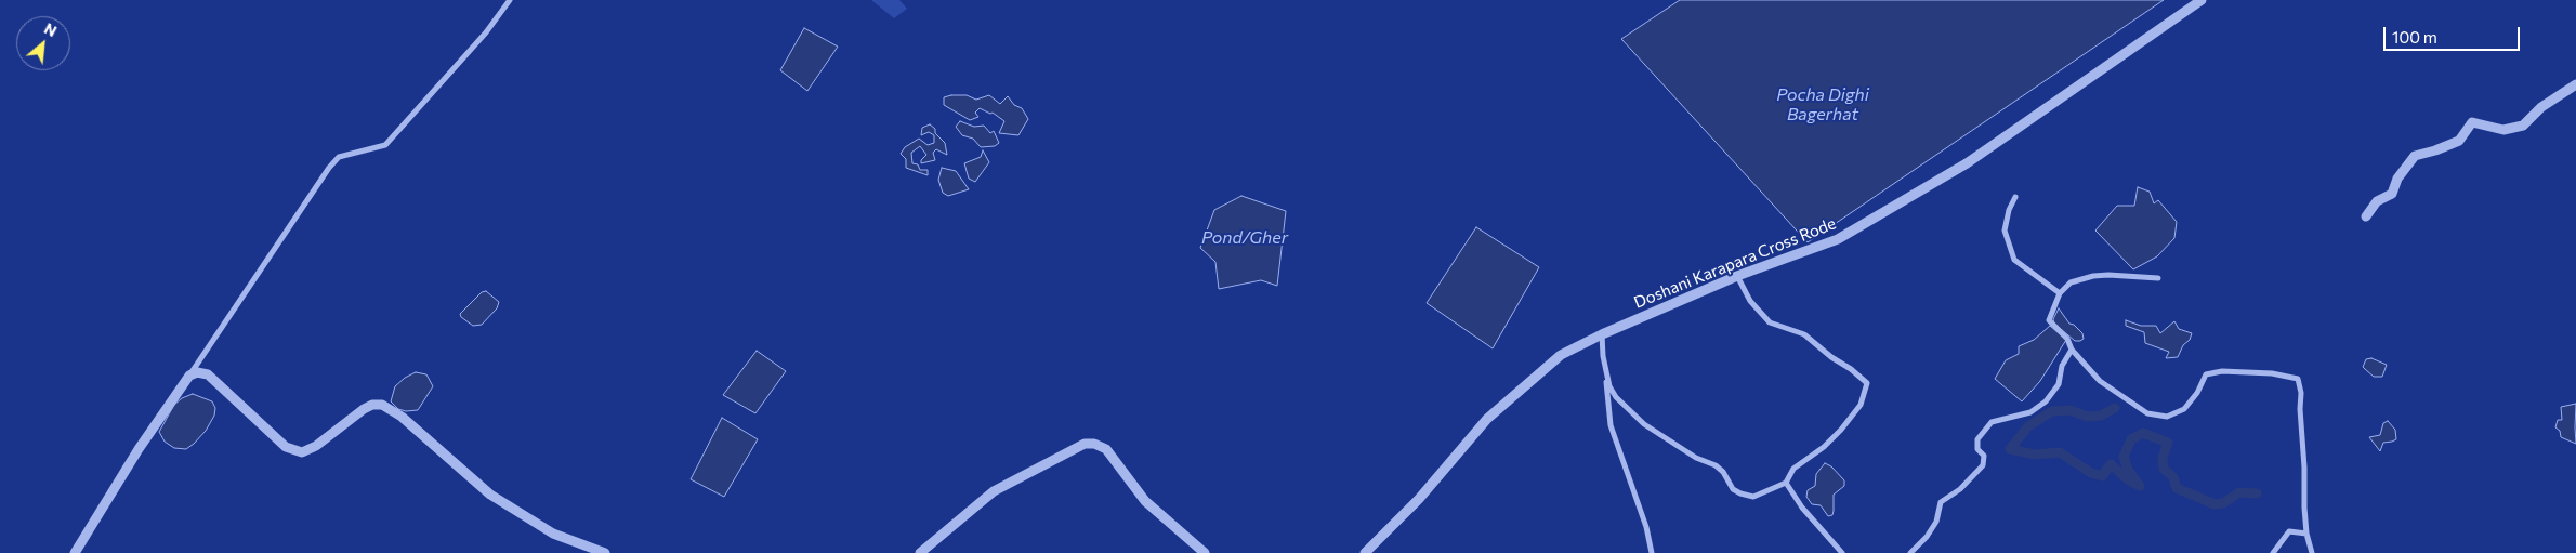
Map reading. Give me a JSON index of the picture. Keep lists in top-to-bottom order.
{
  "streets": {
    "street": ["Doshani Karapara Cross Rode"]
  },
  "water": ["Pocha Dighi Bagerhat", "Pond/Gher"],
  "scale_bar": "100 m",
  "north": "top right"
}
